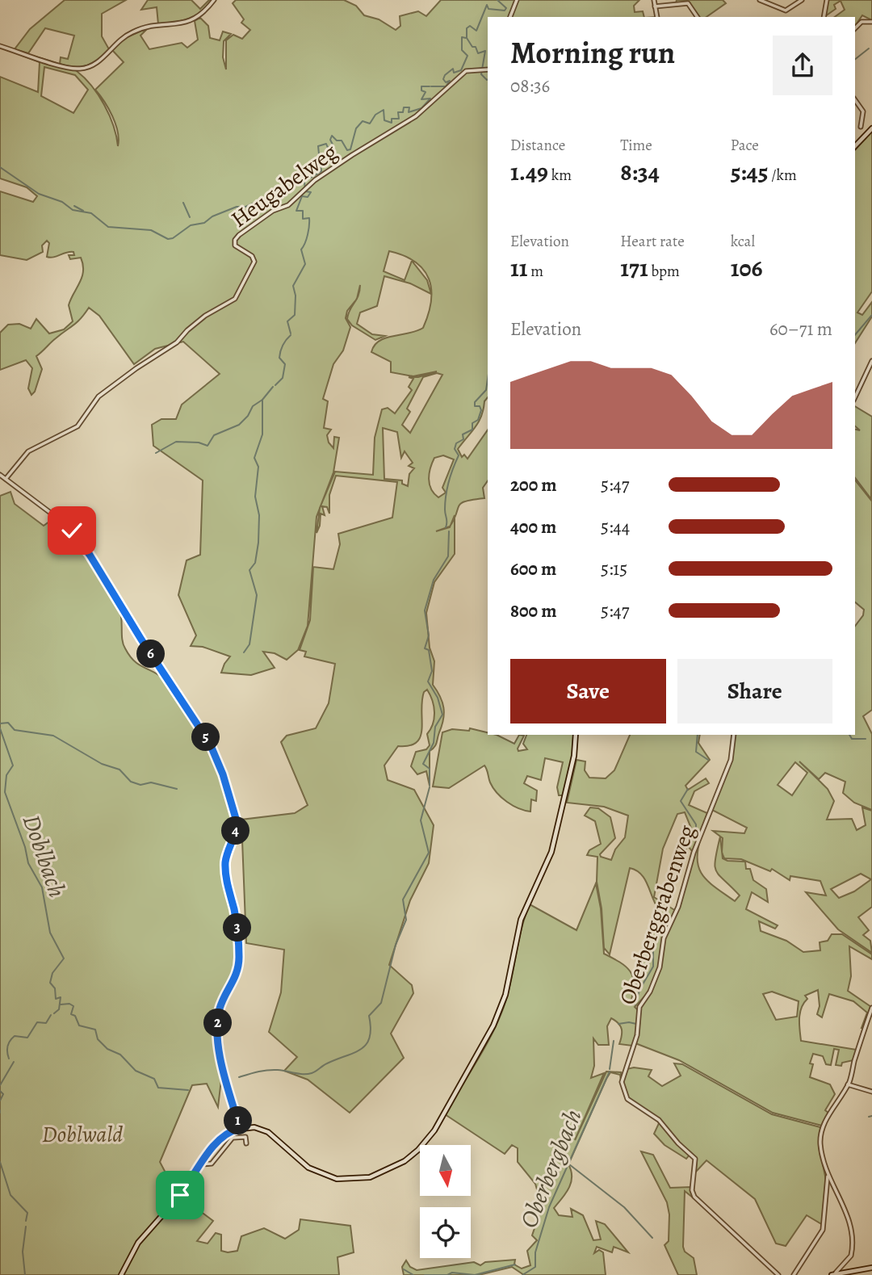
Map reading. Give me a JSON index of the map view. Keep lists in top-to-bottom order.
{
  "streets": {
    "street": ["Heugabelweg", "Oberberggrabenweg"]
  },
  "water": ["Doblbach", "Oberbergbach"],
  "parks": ["Doblwald"],
  "north": "bottom",
  "page": {
    "heading": ["Morning run", "08:36"],
    "stats": [
      ["Distance", "1.49 km"],
      ["Time", "8:34"],
      ["Pace", "5:45 /km"],
      ["Elevation", "11 m"],
      ["Heart rate", "171 bpm"],
      ["kcal", "106"]
    ],
    "chart": ["Elevation", "60–71 m"],
    "list": [
      {
        "name": "200 m",
        "note": "5:47"
      },
      {
        "name": "400 m",
        "note": "5:44"
      },
      {
        "name": "600 m",
        "note": "5:15"
      },
      {
        "name": "800 m",
        "note": "5:47"
      }
    ],
    "pins": [
      "6",
      "5",
      "4",
      "3",
      "2",
      "1"
    ],
    "buttons": ["Save", "Share"]
  }
}
